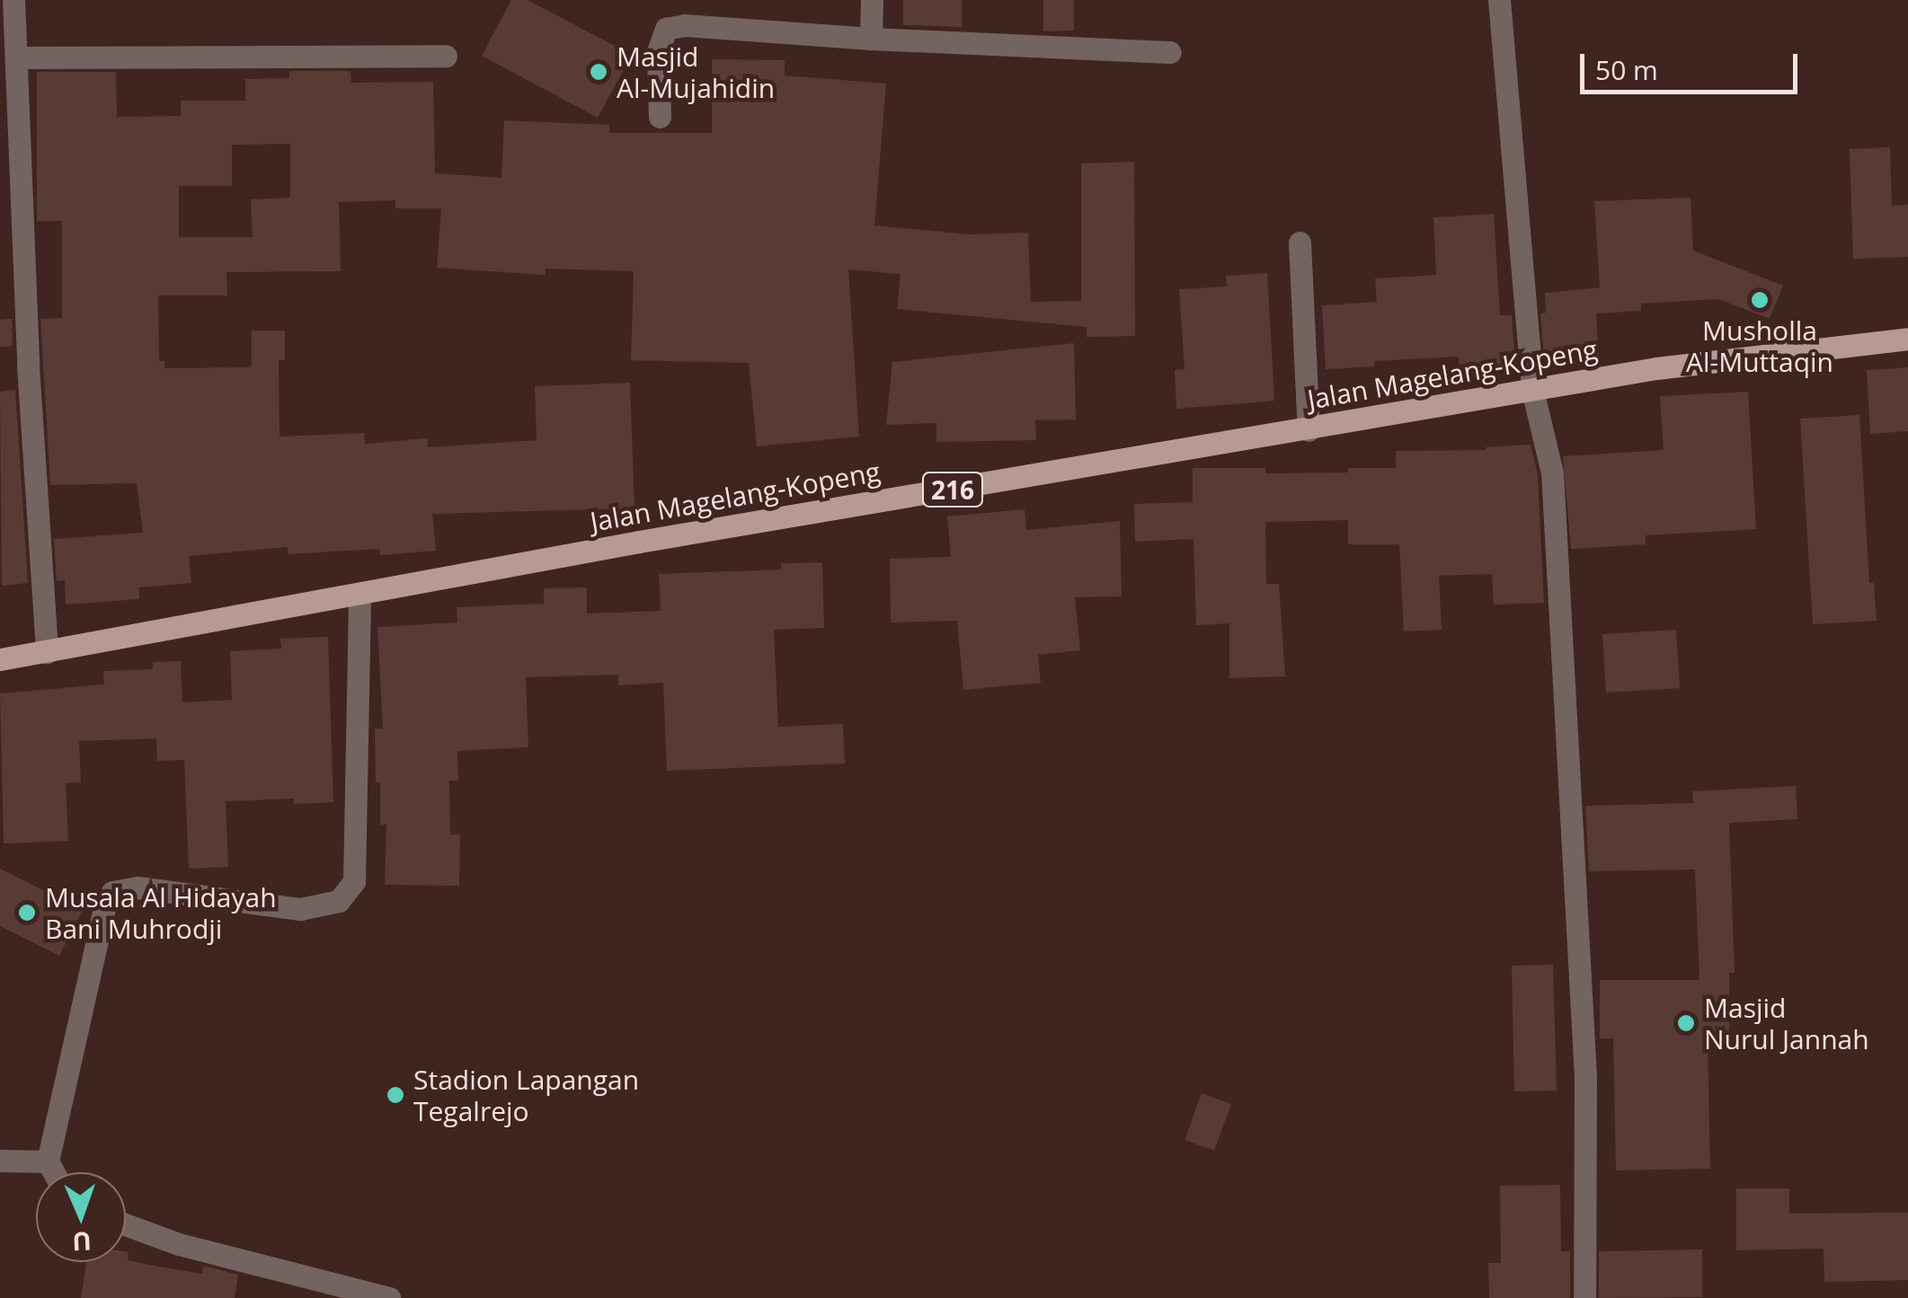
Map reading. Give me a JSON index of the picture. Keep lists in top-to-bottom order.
{
  "streets": {
    "main road": ["Jalan Magelang-Kopeng", "216"]
  },
  "places": [
    "Masjid Al-Mujahidin",
    "Musholla Al-Muttaqin",
    "Musala Al Hidayah Bani Muhrodji",
    "Masjid Nurul Jannah",
    "Stadion Lapangan Tegalrejo"
  ],
  "scale_bar": "50 m",
  "north": "bottom"
}
